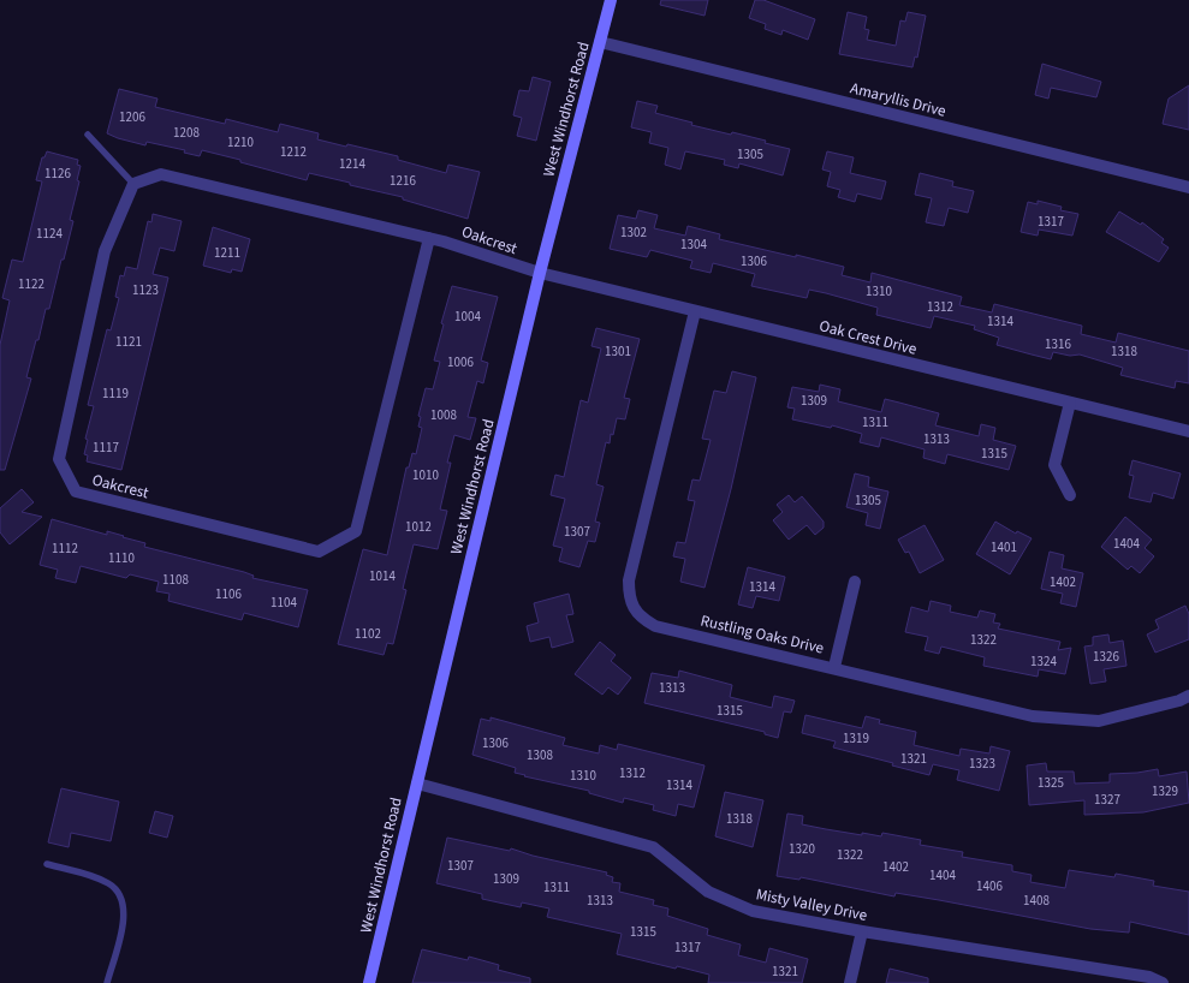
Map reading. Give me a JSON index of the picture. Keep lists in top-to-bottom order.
{
  "streets": {
    "street": [
      "Amaryllis Drive",
      "West Windhorst Road",
      "Oakcrest",
      "Oak Crest Drive",
      "Rustling Oaks Drive",
      "Misty Valley Drive"
    ]
  },
  "crossings": [
    ["Amaryllis Drive", "West Windhorst Road"],
    ["West Windhorst Road", "Oakcrest"],
    ["West Windhorst Road", "Oak Crest Drive"],
    ["West Windhorst Road", "Misty Valley Drive"],
    ["Oakcrest", "Oak Crest Drive"],
    ["Oak Crest Drive", "Rustling Oaks Drive"]
  ],
  "house_numbers": [
    "1206",
    "1208",
    "1210",
    "1212",
    "1305",
    "1214",
    "1126",
    "1216",
    "1317",
    "1302",
    "1124",
    "1304",
    "1211",
    "1306",
    "1122",
    "1123",
    "1310",
    "1312",
    "1004",
    "1314",
    "1121",
    "1316",
    "1301",
    "1318",
    "1006",
    "1119",
    "1309",
    "1008",
    "1311",
    "1313",
    "1117",
    "1315",
    "1010",
    "1305",
    "1012",
    "1307",
    "1404",
    "1401",
    "1112",
    "1110",
    "1014",
    "1108",
    "1402",
    "1314",
    "1106",
    "1104",
    "1102",
    "1322",
    "1326",
    "1324",
    "1313",
    "1315",
    "1319",
    "1306",
    "1308",
    "1321",
    "1323",
    "1312",
    "1310",
    "1325",
    "1314",
    "1329",
    "1327",
    "1318",
    "1320",
    "1322",
    "1307",
    "1402",
    "1404",
    "1309",
    "1406",
    "1311",
    "1313",
    "1408",
    "1315",
    "1317",
    "1321"
  ]
}
